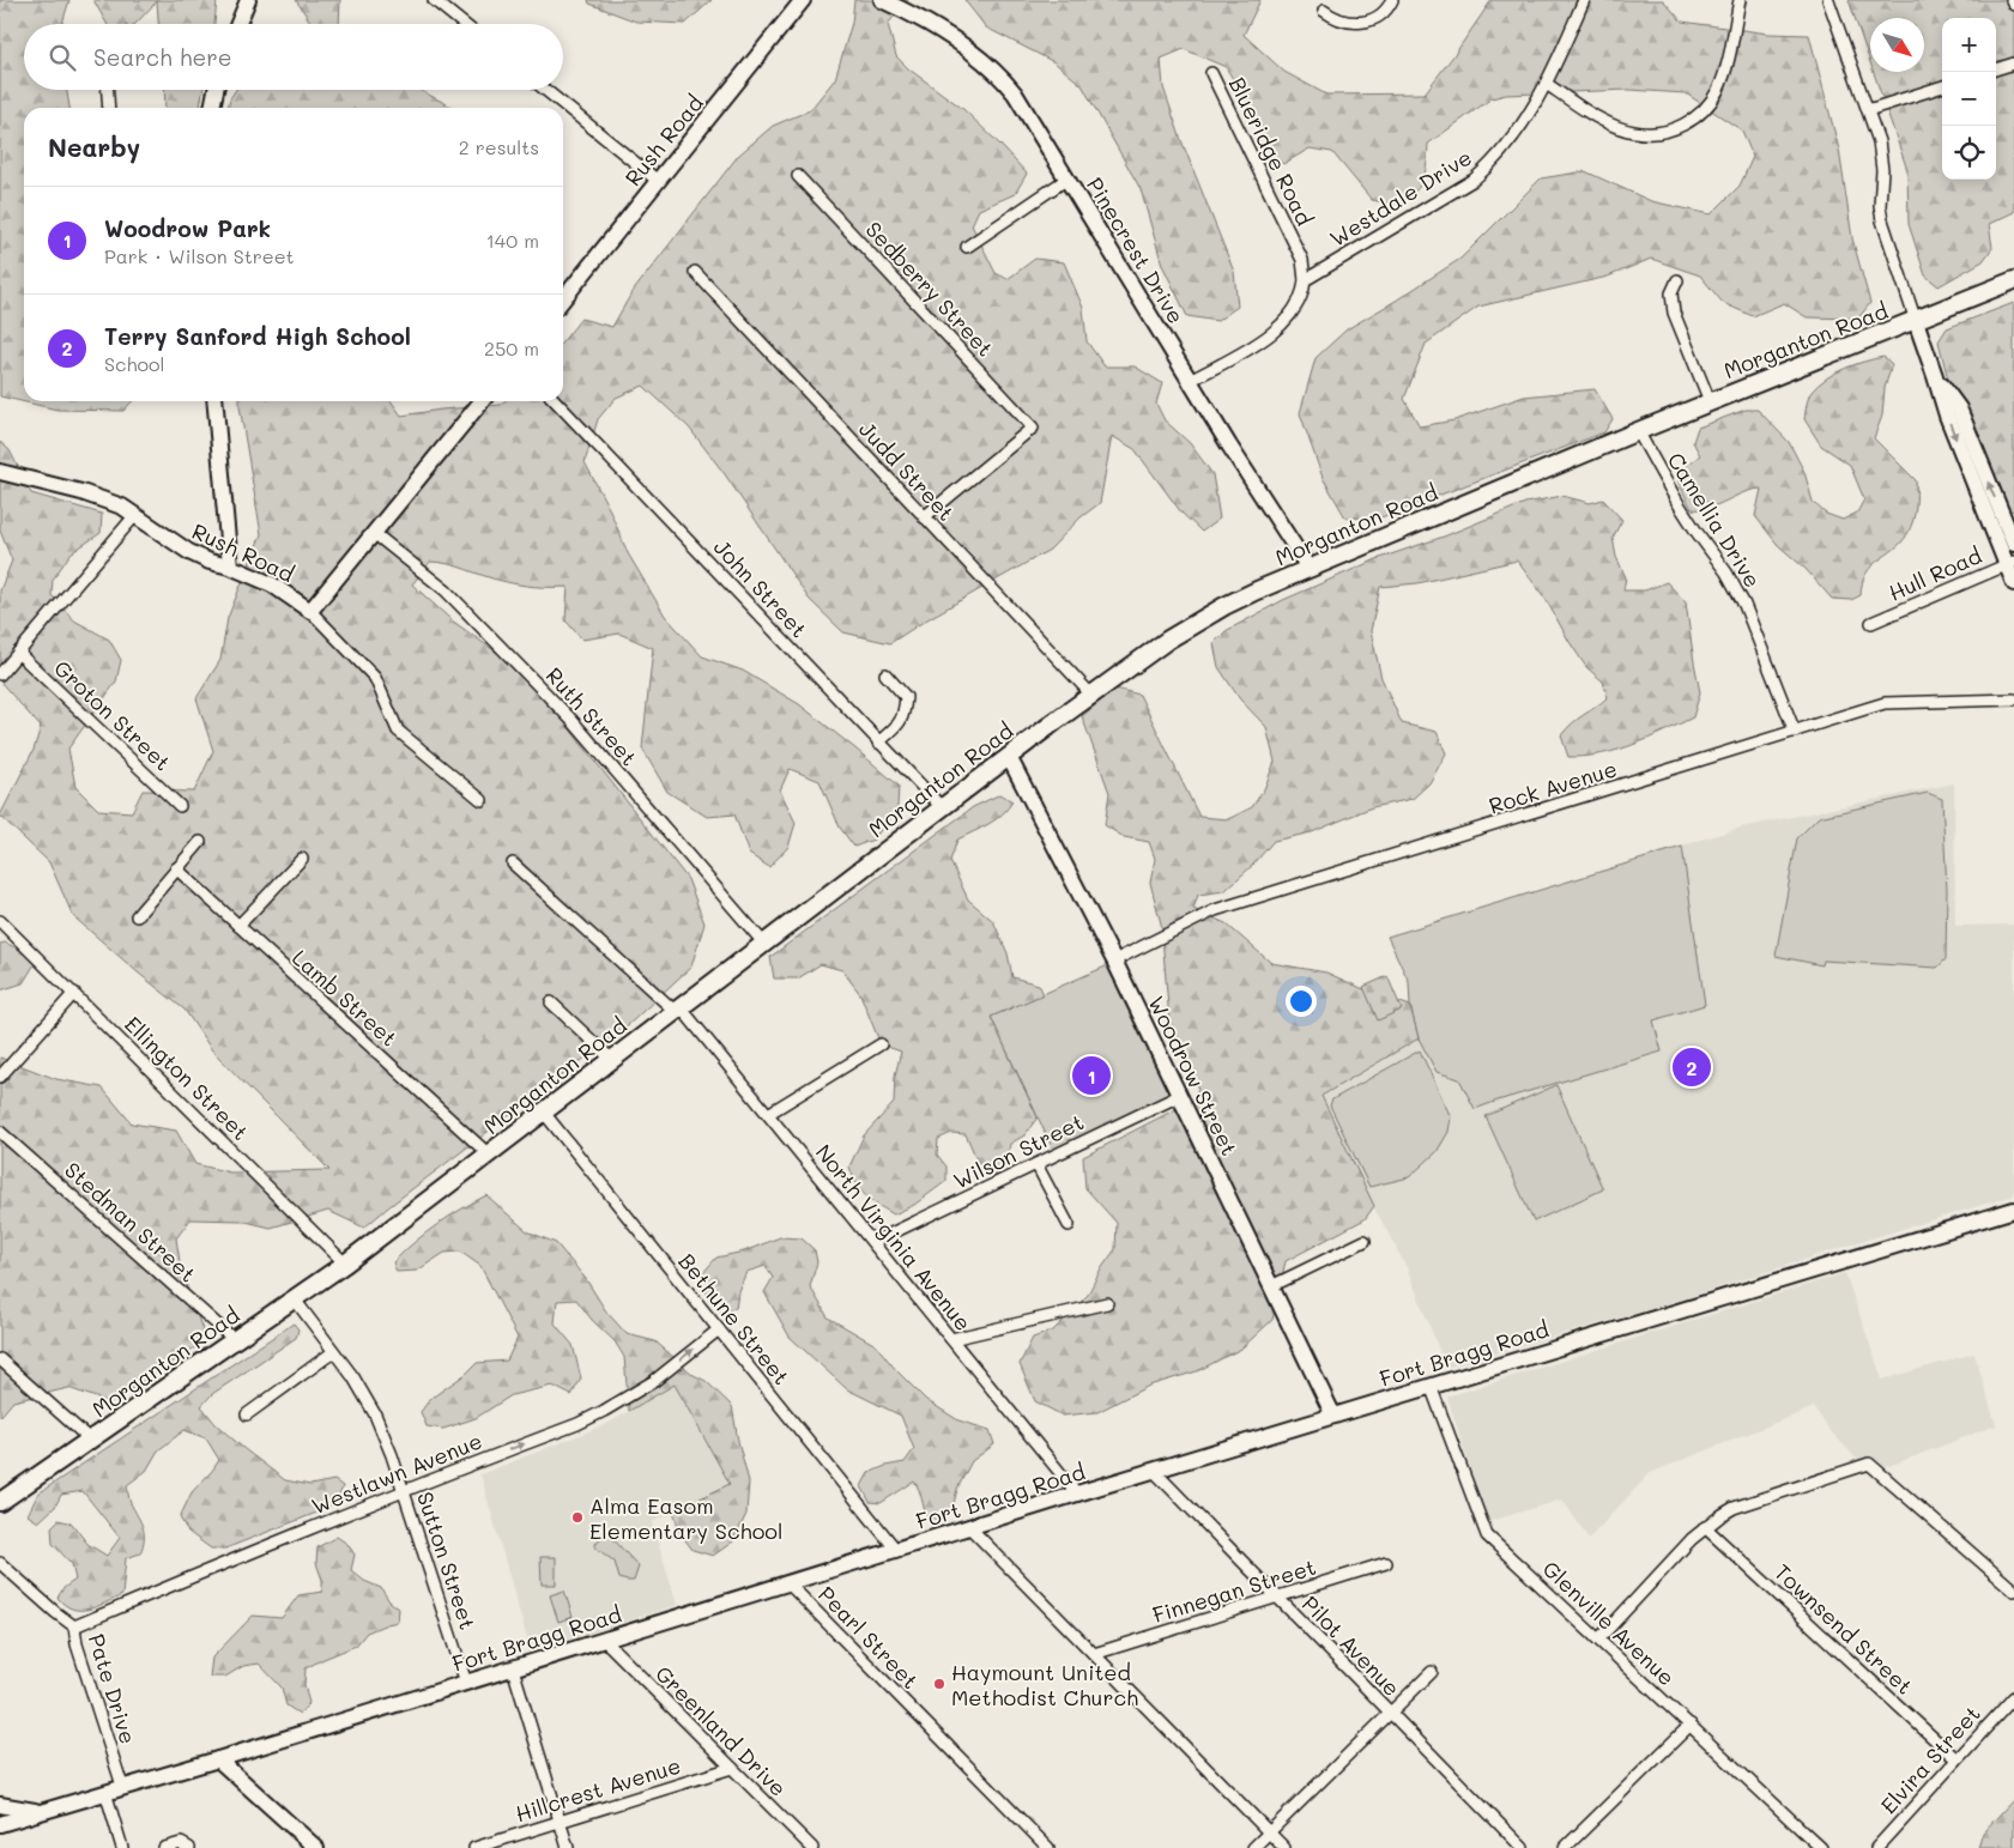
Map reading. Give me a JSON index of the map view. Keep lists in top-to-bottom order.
{
  "streets": {
    "main road": ["Morganton Road"],
    "street": [
      "Rush Road",
      "Blueridge Road",
      "Westdale Drive",
      "Pinecrest Drive",
      "Sedberry Street",
      "Judd Street",
      "Camellia Drive",
      "Hull Road",
      "John Street",
      "Groton Street",
      "Ruth Street",
      "Rock Avenue",
      "Lamb Street",
      "Woodrow Street",
      "Ellington Street",
      "Wilson Street",
      "Stedman Street",
      "North Virginia Avenue",
      "Bethune Street",
      "Fort Bragg Road",
      "Westlawn Avenue",
      "Sutton Street",
      "Finnegan Street",
      "Glenville Avenue",
      "Townsend Street",
      "Pearl Street",
      "Pilot Avenue",
      "Pate Drive",
      "Greenland Drive",
      "Elvira Street",
      "Hillcrest Avenue"
    ]
  },
  "crossings": [
    ["Blueridge Road", "Westdale Drive"],
    ["Pinecrest Drive", "Morganton Road"],
    ["Sedberry Street", "Judd Street"],
    ["Morganton Road", "Judd Street"],
    ["Morganton Road", "Camellia Drive"],
    ["Morganton Road", "John Street"],
    ["Morganton Road", "Ruth Street"],
    ["Morganton Road", "Lamb Street"],
    ["Morganton Road", "Woodrow Street"],
    ["Morganton Road", "Ellington Street"],
    ["Morganton Road", "Stedman Street"],
    ["Morganton Road", "North Virginia Avenue"],
    ["Morganton Road", "Bethune Street"],
    ["Morganton Road", "Sutton Street"],
    ["Camellia Drive", "Rock Avenue"],
    ["Rock Avenue", "Woodrow Street"],
    ["Woodrow Street", "Wilson Street"],
    ["Woodrow Street", "Fort Bragg Road"],
    ["Wilson Street", "North Virginia Avenue"],
    ["North Virginia Avenue", "Fort Bragg Road"],
    ["Bethune Street", "Fort Bragg Road"],
    ["Bethune Street", "Westlawn Avenue"],
    ["Fort Bragg Road", "Sutton Street"],
    ["Fort Bragg Road", "Glenville Avenue"],
    ["Fort Bragg Road", "Pearl Street"],
    ["Fort Bragg Road", "Pilot Avenue"],
    ["Fort Bragg Road", "Pate Drive"],
    ["Fort Bragg Road", "Greenland Drive"],
    ["Westlawn Avenue", "Sutton Street"],
    ["Westlawn Avenue", "Pate Drive"],
    ["Finnegan Street", "Pilot Avenue"],
    ["Townsend Street", "Elvira Street"],
    ["Greenland Drive", "Hillcrest Avenue"]
  ],
  "one_way": ["Westlawn Avenue"],
  "places": ["Alma Easom Elementary School", "Haymount United Methodist Church"],
  "north": "bottom right",
  "page": {
    "map_buttons": ["+", "−"],
    "search": "Search here",
    "heading": ["Nearby", "2 results"],
    "list": [
      {
        "mark": "1",
        "name": "Woodrow Park",
        "note": "Park · Wilson Street",
        "value": "140 m"
      },
      {
        "mark": "2",
        "name": "Terry Sanford High School",
        "note": "School",
        "value": "250 m"
      }
    ],
    "pins": ["2", "1"]
  }
}
